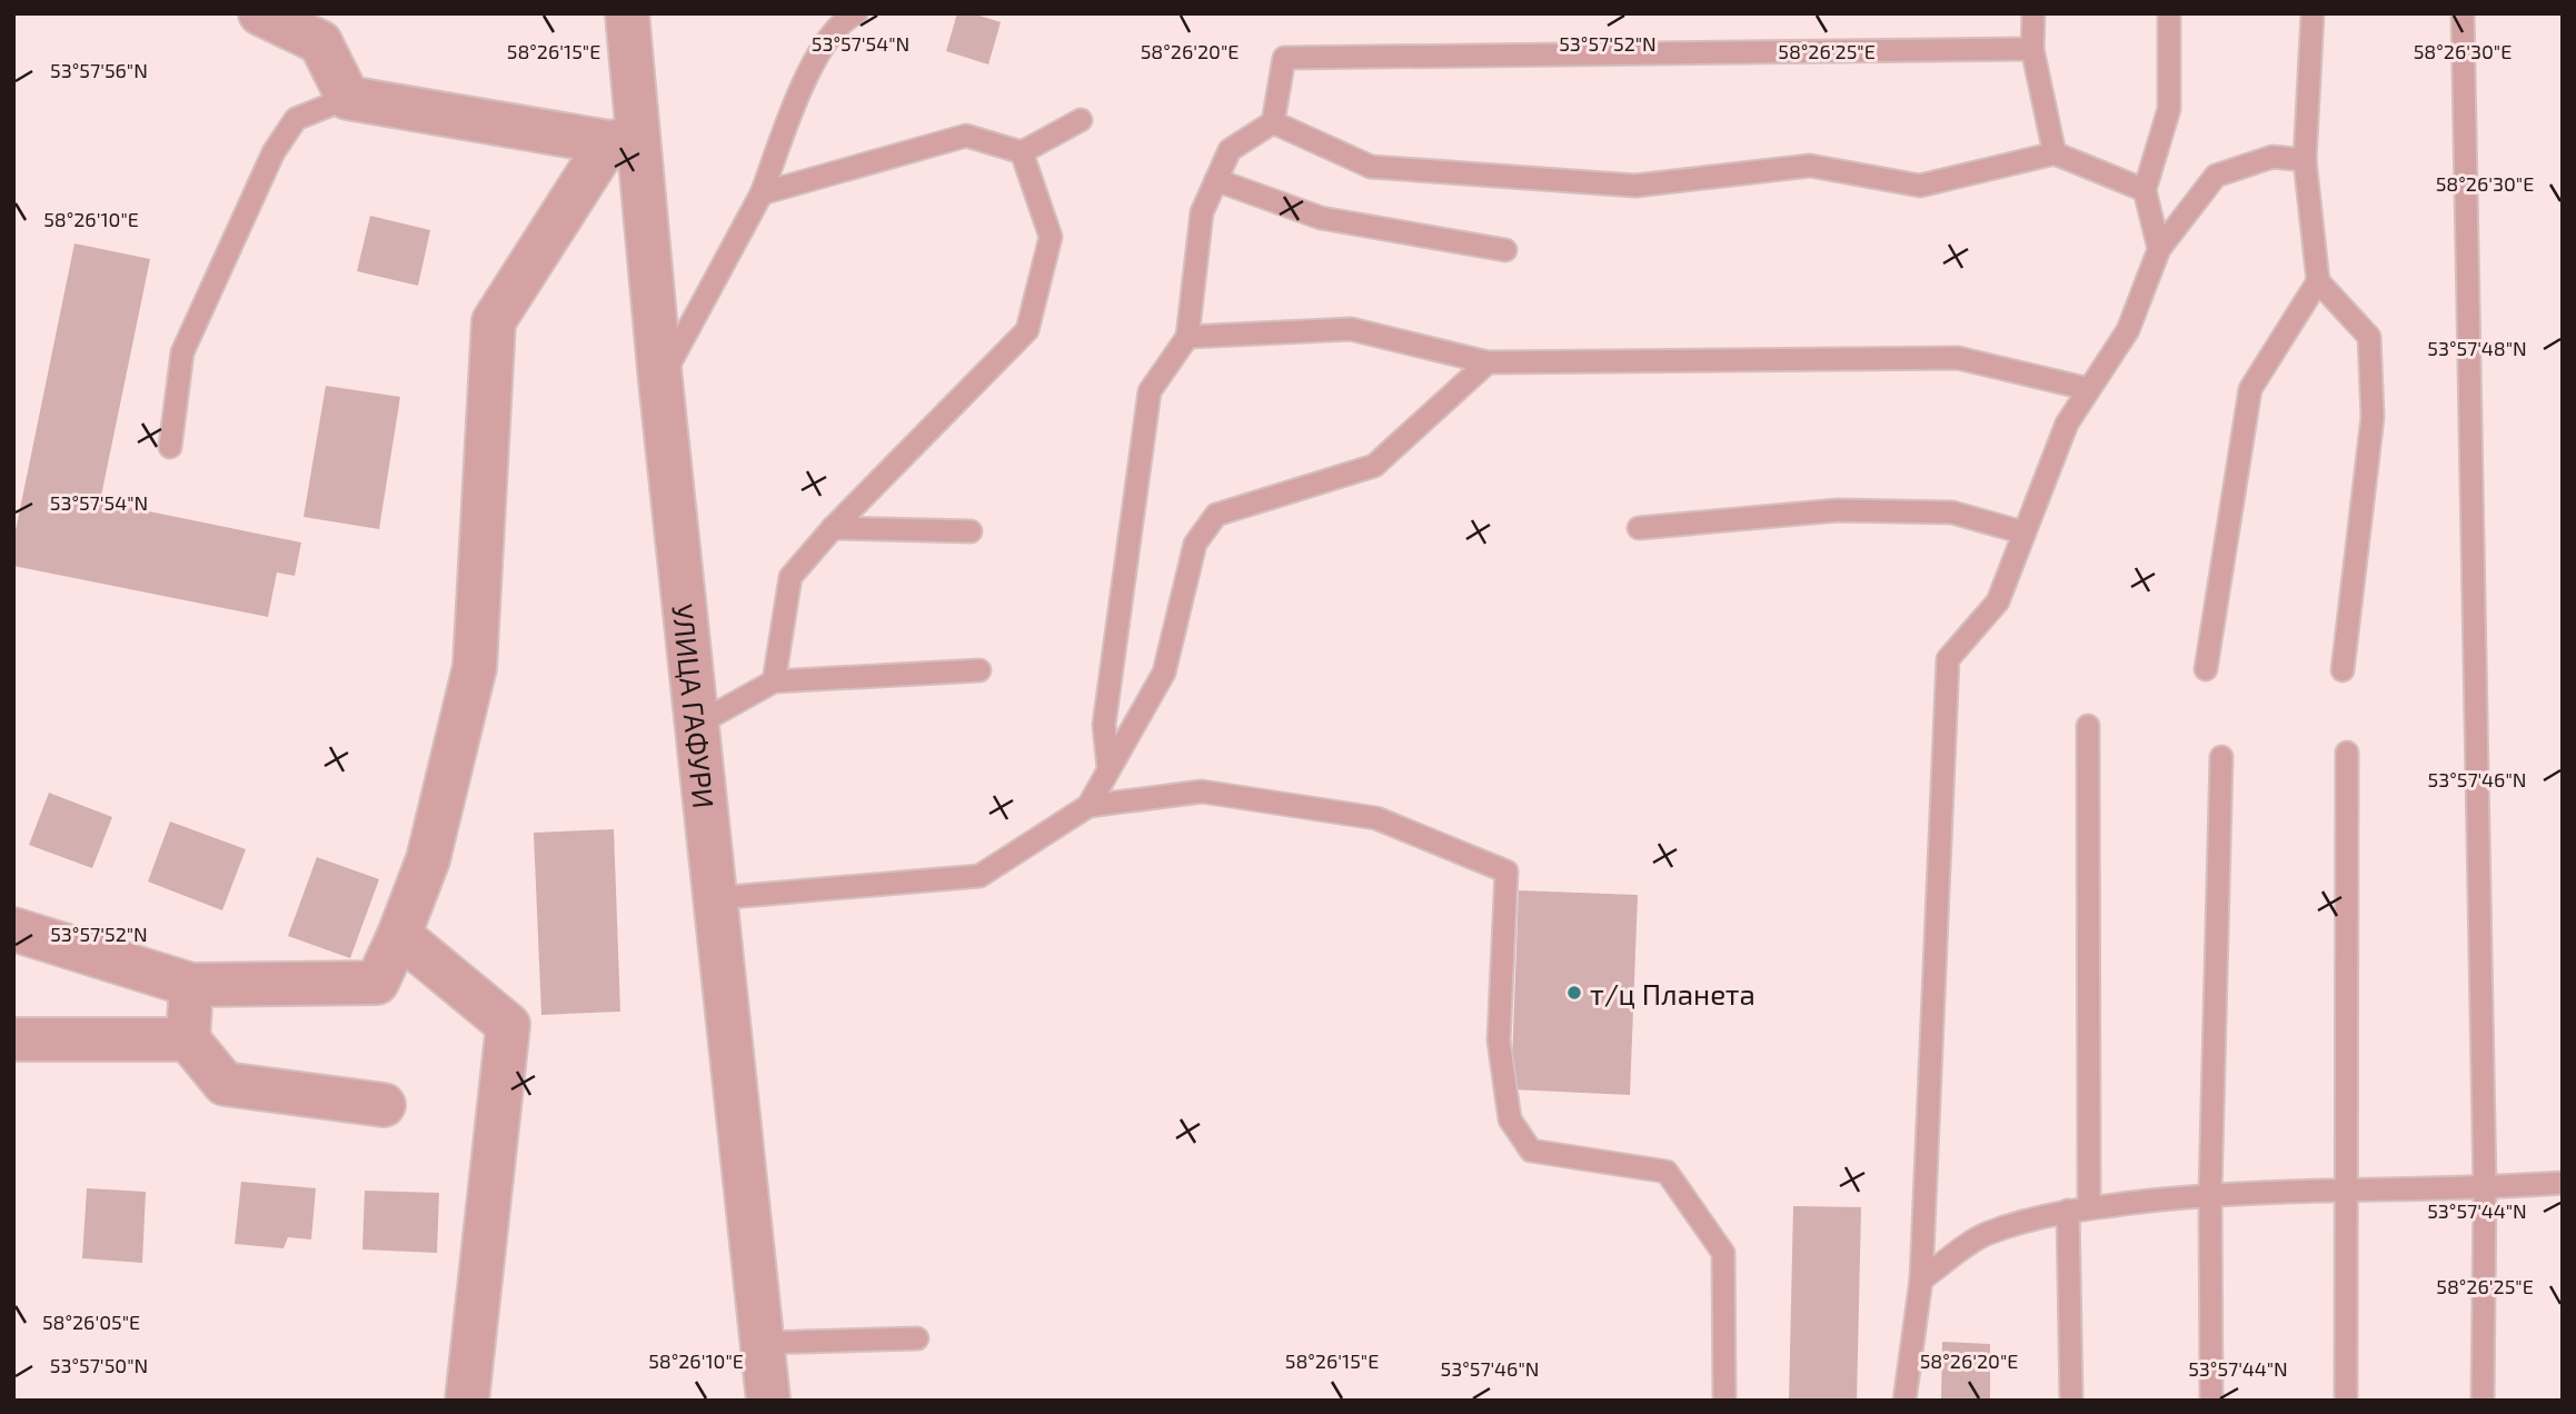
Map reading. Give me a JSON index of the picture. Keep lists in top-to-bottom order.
{
  "streets": {
    "street": ["УЛИЦА ГАФУРИ"]
  },
  "places": ["т/ц Планета"],
  "coordinates": [
    "53°57'54\"N",
    "53°57'52\"N",
    "58°26'15\"E",
    "58°26'20\"E",
    "58°26'25\"E",
    "58°26'30\"E",
    "53°57'56\"N",
    "58°26'10\"E",
    "53°57'48\"N",
    "53°57'46\"N",
    "53°57'44\"N",
    "58°26'05\"E",
    "53°57'50\"N"
  ]
}
